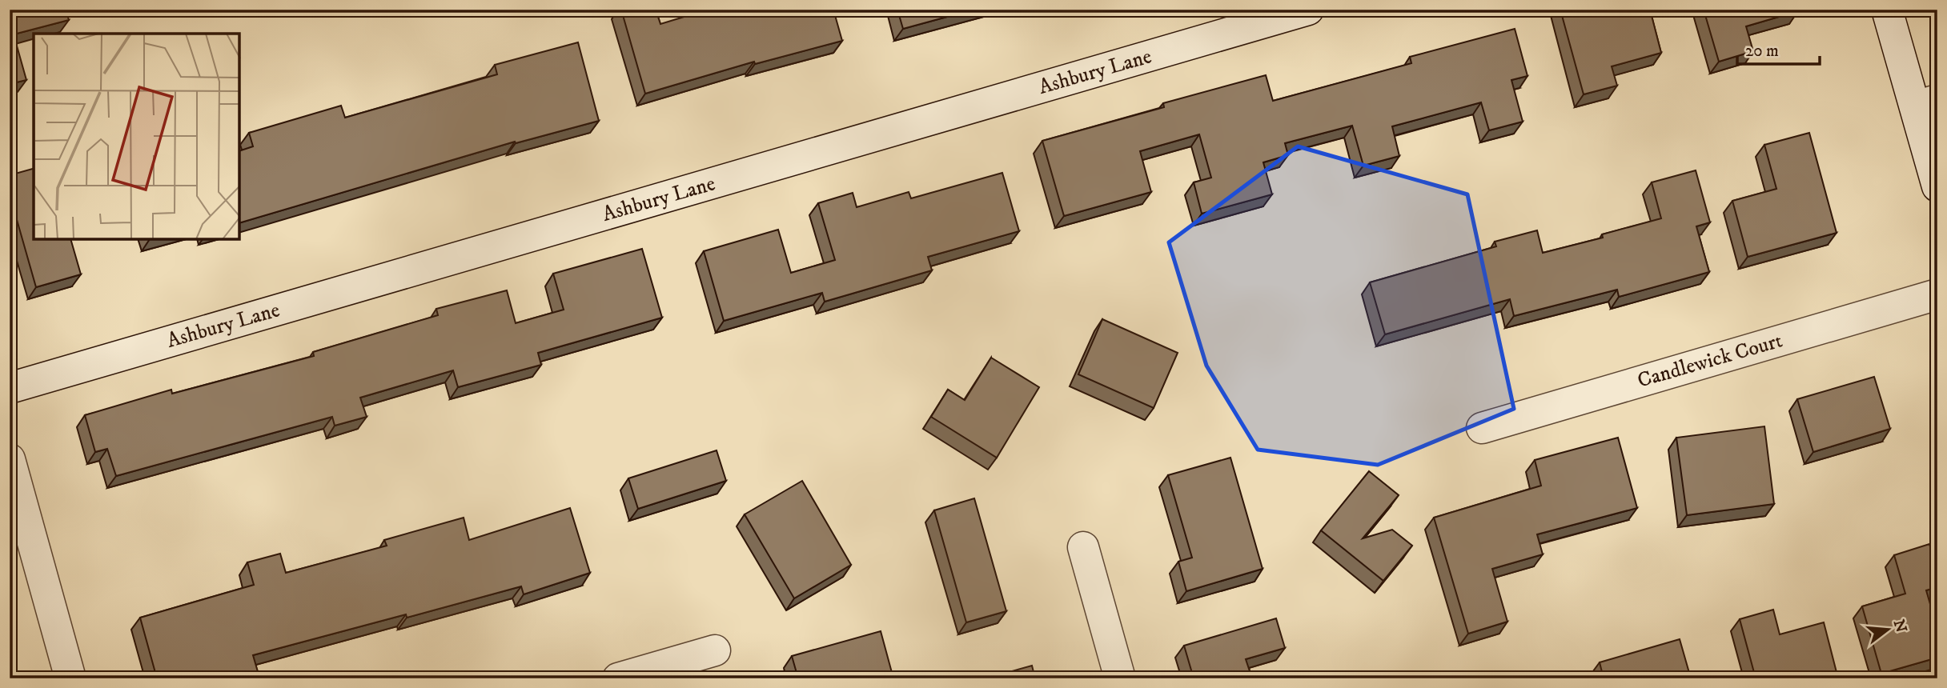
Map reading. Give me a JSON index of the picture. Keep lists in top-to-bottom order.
{
  "streets": {
    "street": ["Ashbury Lane", "Candlewick Court"]
  },
  "scale_bar": "20 m",
  "north": "right"
}
